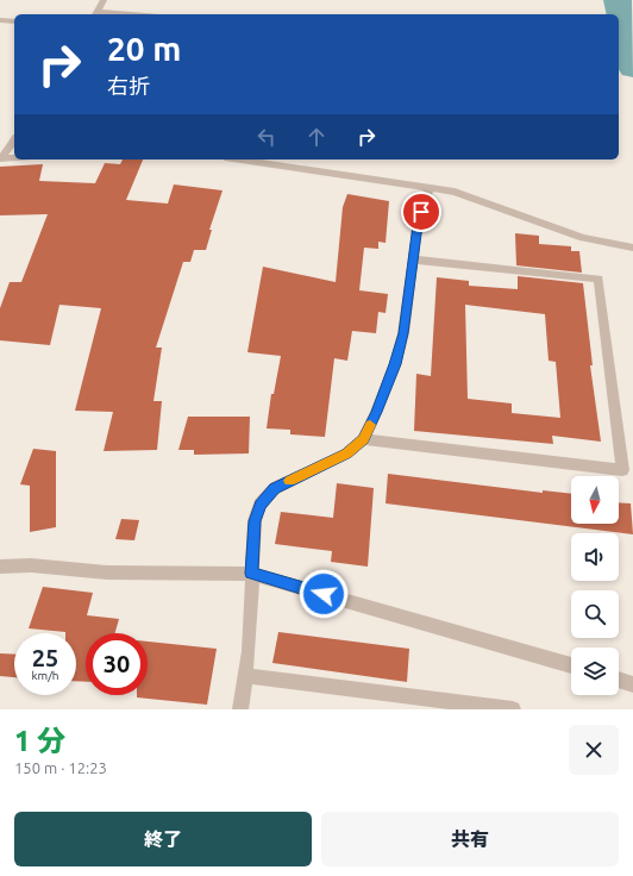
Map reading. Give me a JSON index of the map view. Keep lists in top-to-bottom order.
{
  "north": "bottom",
  "page": {
    "turn": ["20 m", "右折"],
    "speed": "25 km/h",
    "limit": "30",
    "heading": ["1 分", "150 m · 12:23"],
    "buttons": ["終了", "共有"]
  }
}
